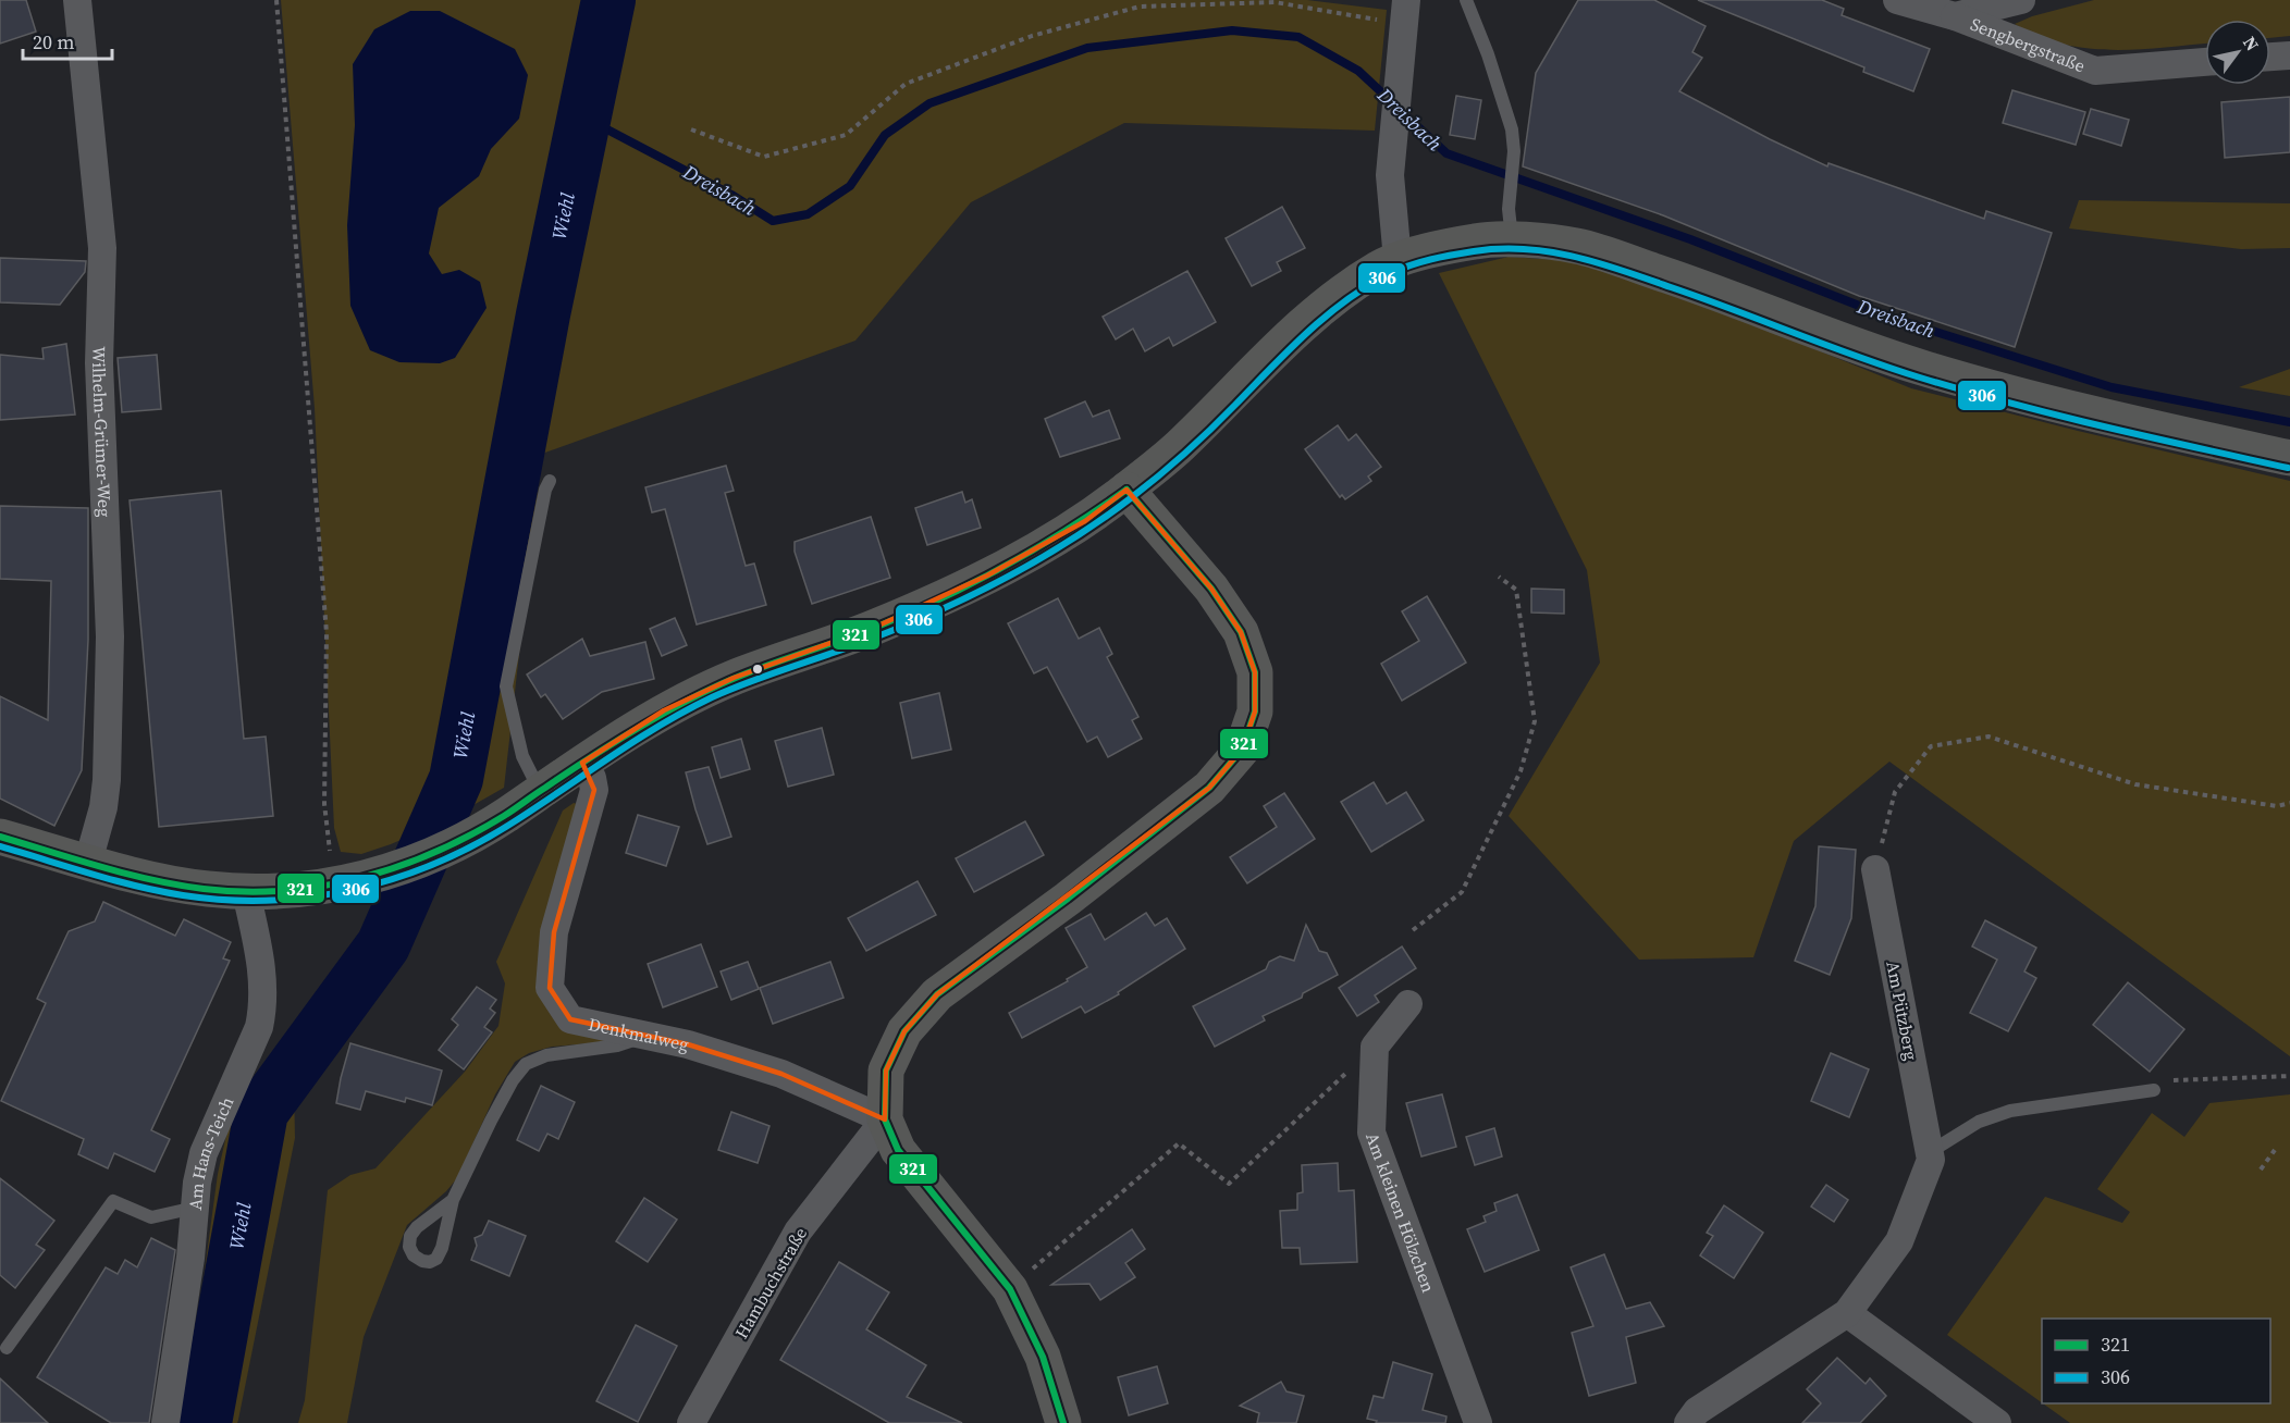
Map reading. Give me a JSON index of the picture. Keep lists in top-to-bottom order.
{
  "streets": {
    "street": [
      "Sengbergstraße",
      "Wilhelm-Grümer-Weg",
      "Am Pützberg",
      "Denkmalweg",
      "Am Hans-Teich",
      "Am kleinen Hölzchen",
      "Hambuchstraße"
    ]
  },
  "crossings": [
    ["Denkmalweg", "Hambuchstraße"]
  ],
  "water": ["Dreisbach", "Wiehl"],
  "lines": ["transit line 306", "transit line 321"],
  "legend": ["321", "306"],
  "scale_bar": "20 m",
  "north": "top right"
}
